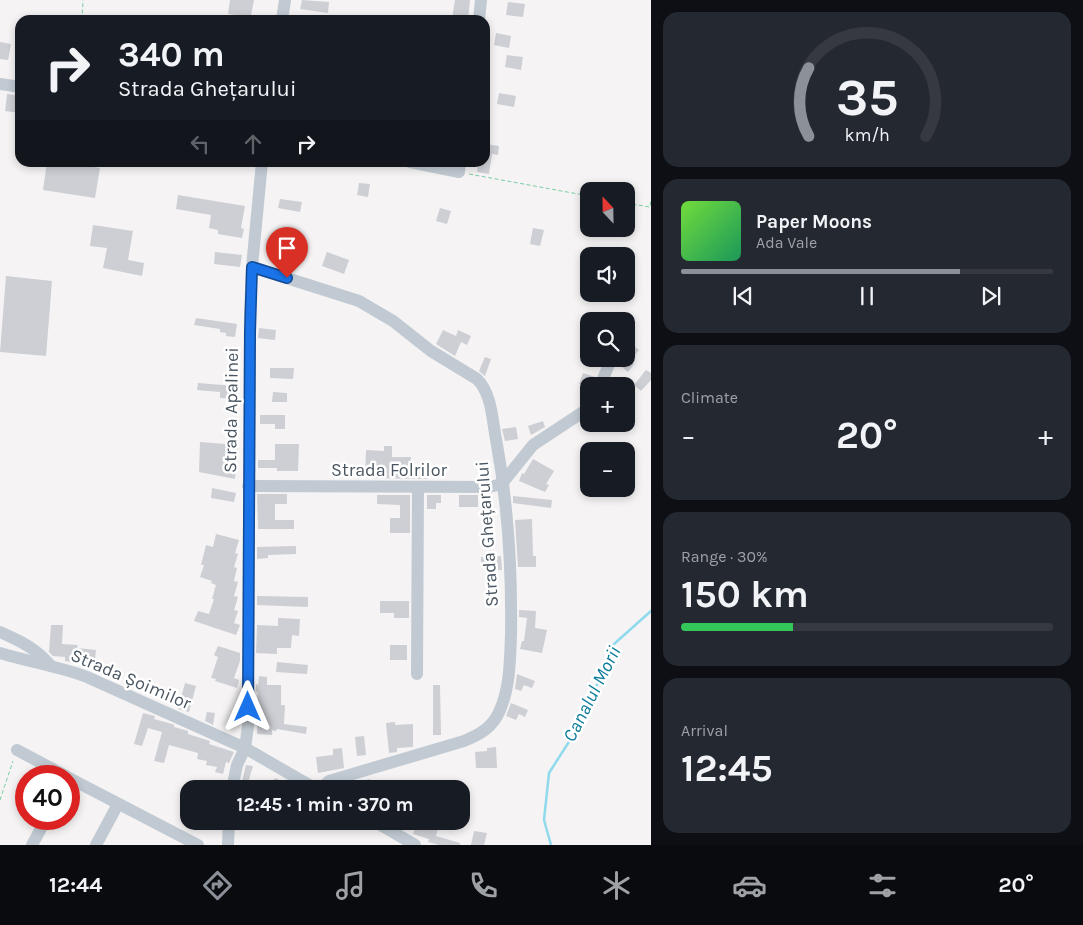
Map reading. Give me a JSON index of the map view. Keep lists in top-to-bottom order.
{
  "streets": {
    "street": [
      "Strada Apalinei",
      "Strada Folrilor",
      "Strada Ghețarului",
      "Strada Șoimilor"
    ]
  },
  "crossings": [
    ["Strada Apalinei", "Strada Folrilor"],
    ["Strada Apalinei", "Strada Ghețarului"],
    ["Strada Apalinei", "Strada Șoimilor"],
    ["Strada Folrilor", "Strada Ghețarului"]
  ],
  "water": ["Canalul Morii"],
  "north": "top",
  "page": {
    "turn": ["340 m", "Strada Ghețarului"],
    "map_buttons": ["+", "−"],
    "song": ["Paper Moons", "Ada Vale"],
    "tile": [
      "Climate",
      ["Range · 30%", "150 km"],
      ["Arrival", "12:45"]
    ],
    "heat": ["−", "20°", "+"],
    "limit": "40",
    "trip": "12:45 · 1 min · 370 m",
    "tabs": ["12:44", "20°"],
    "gauge": ["35", "km/h"]
  }
}
